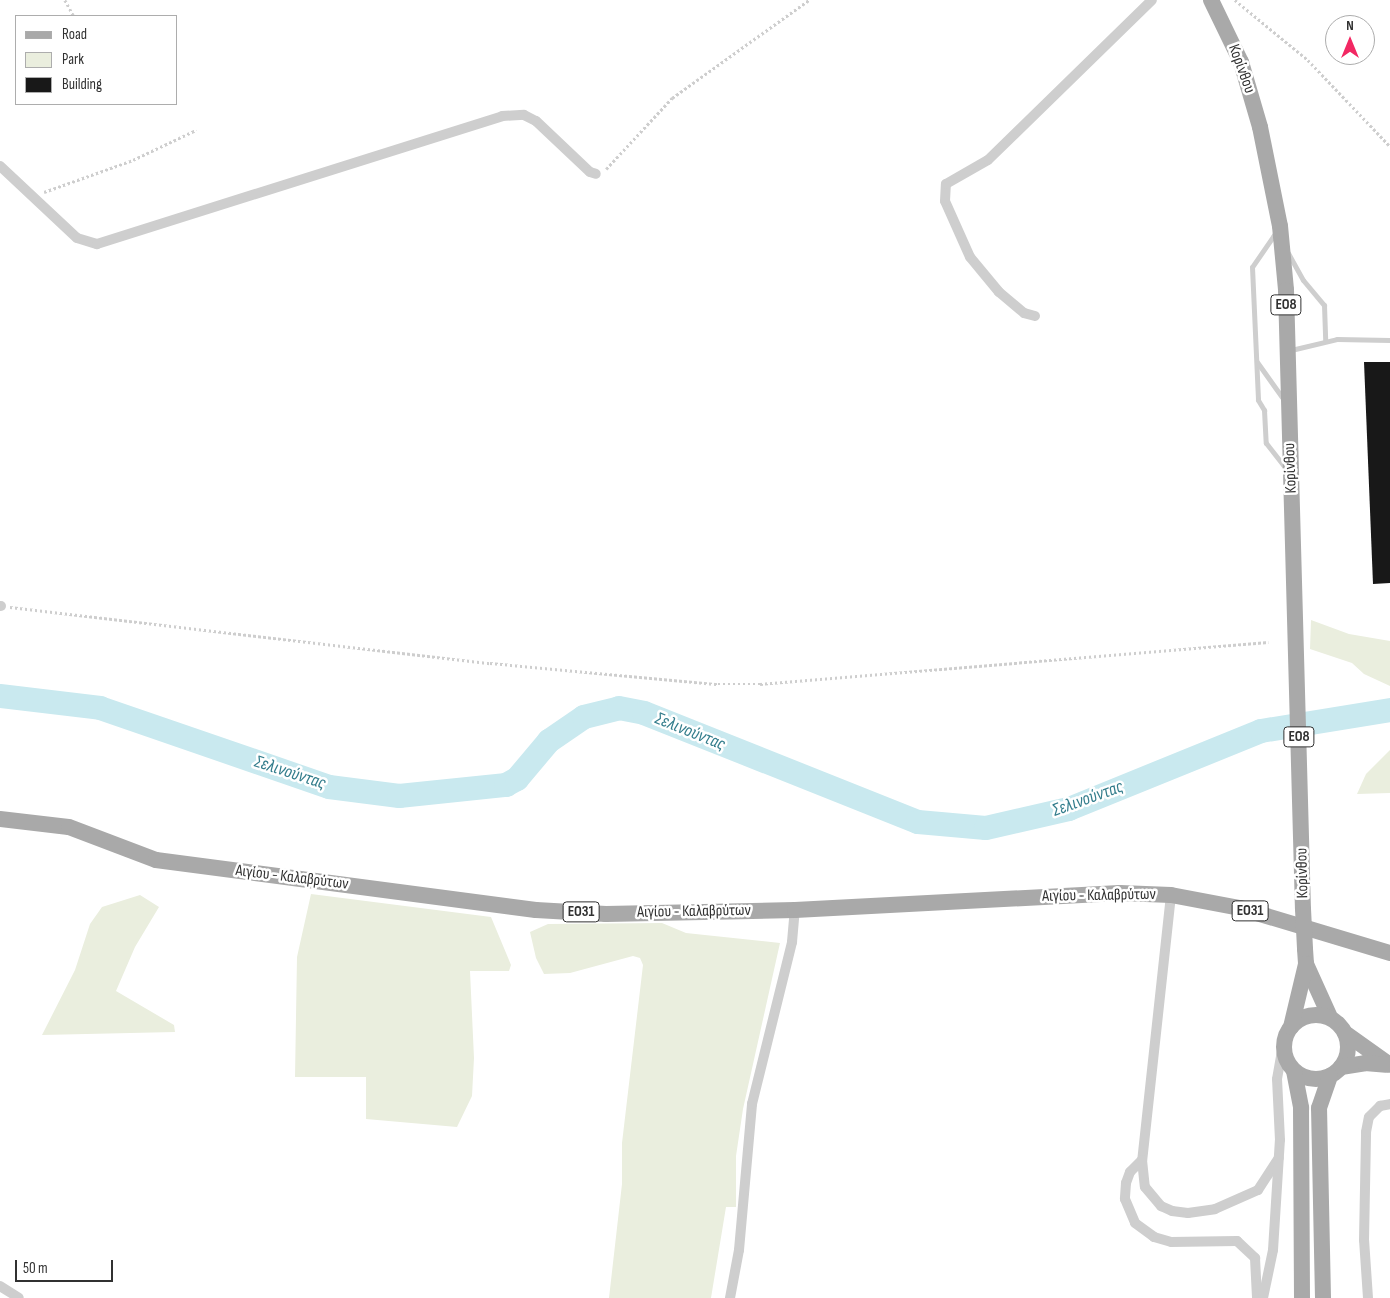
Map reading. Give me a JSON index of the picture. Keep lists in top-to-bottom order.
{
  "streets": {
    "main road": [
      "Κορίνθου",
      "ΕΟ8",
      "Αιγίου - Καλαβρύτων",
      "ΕΟ31"
    ]
  },
  "crossings": [
    ["Κορίνθου", "ΕΟ8"]
  ],
  "water": ["Σελινούντας"],
  "legend": ["Road", "Park", "Building"],
  "scale_bar": "50 m",
  "north": "top"
}
